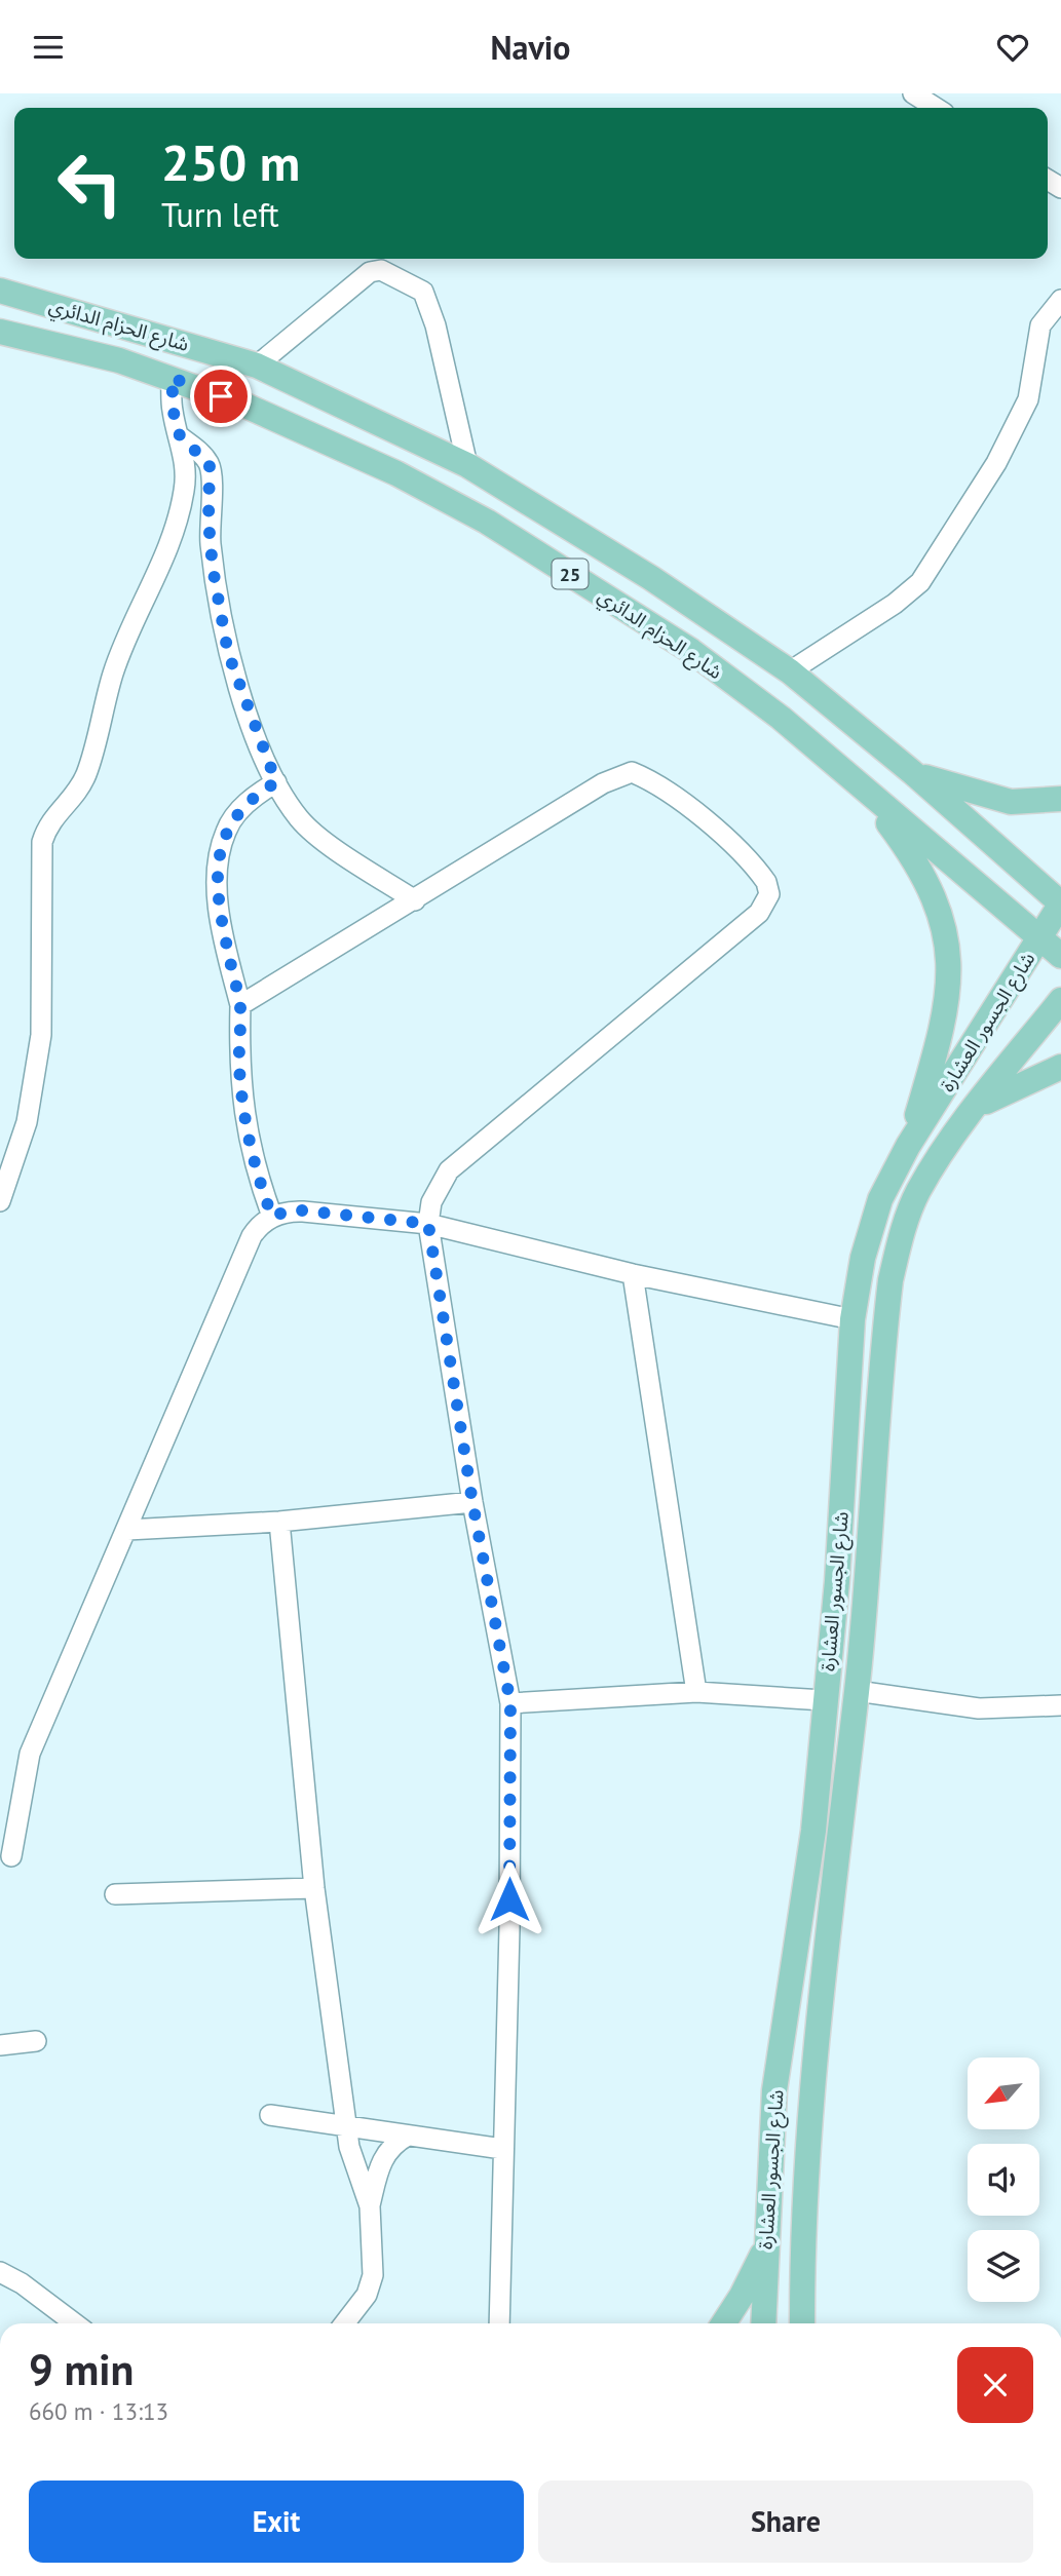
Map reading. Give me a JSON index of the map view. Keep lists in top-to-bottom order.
{
  "streets": {
    "main road": ["شارع الحزام الدائري", "25", "شارع الجسور العشارة"]
  },
  "crossings": [
    ["شارع الحزام الدائري", "شارع الجسور العشارة"]
  ],
  "north": "bottom left",
  "page": {
    "header": "Navio",
    "turn": ["250 m", "Turn left"],
    "heading": ["9 min", "660 m · 13:13"],
    "buttons": ["Exit", "Share"]
  }
}
